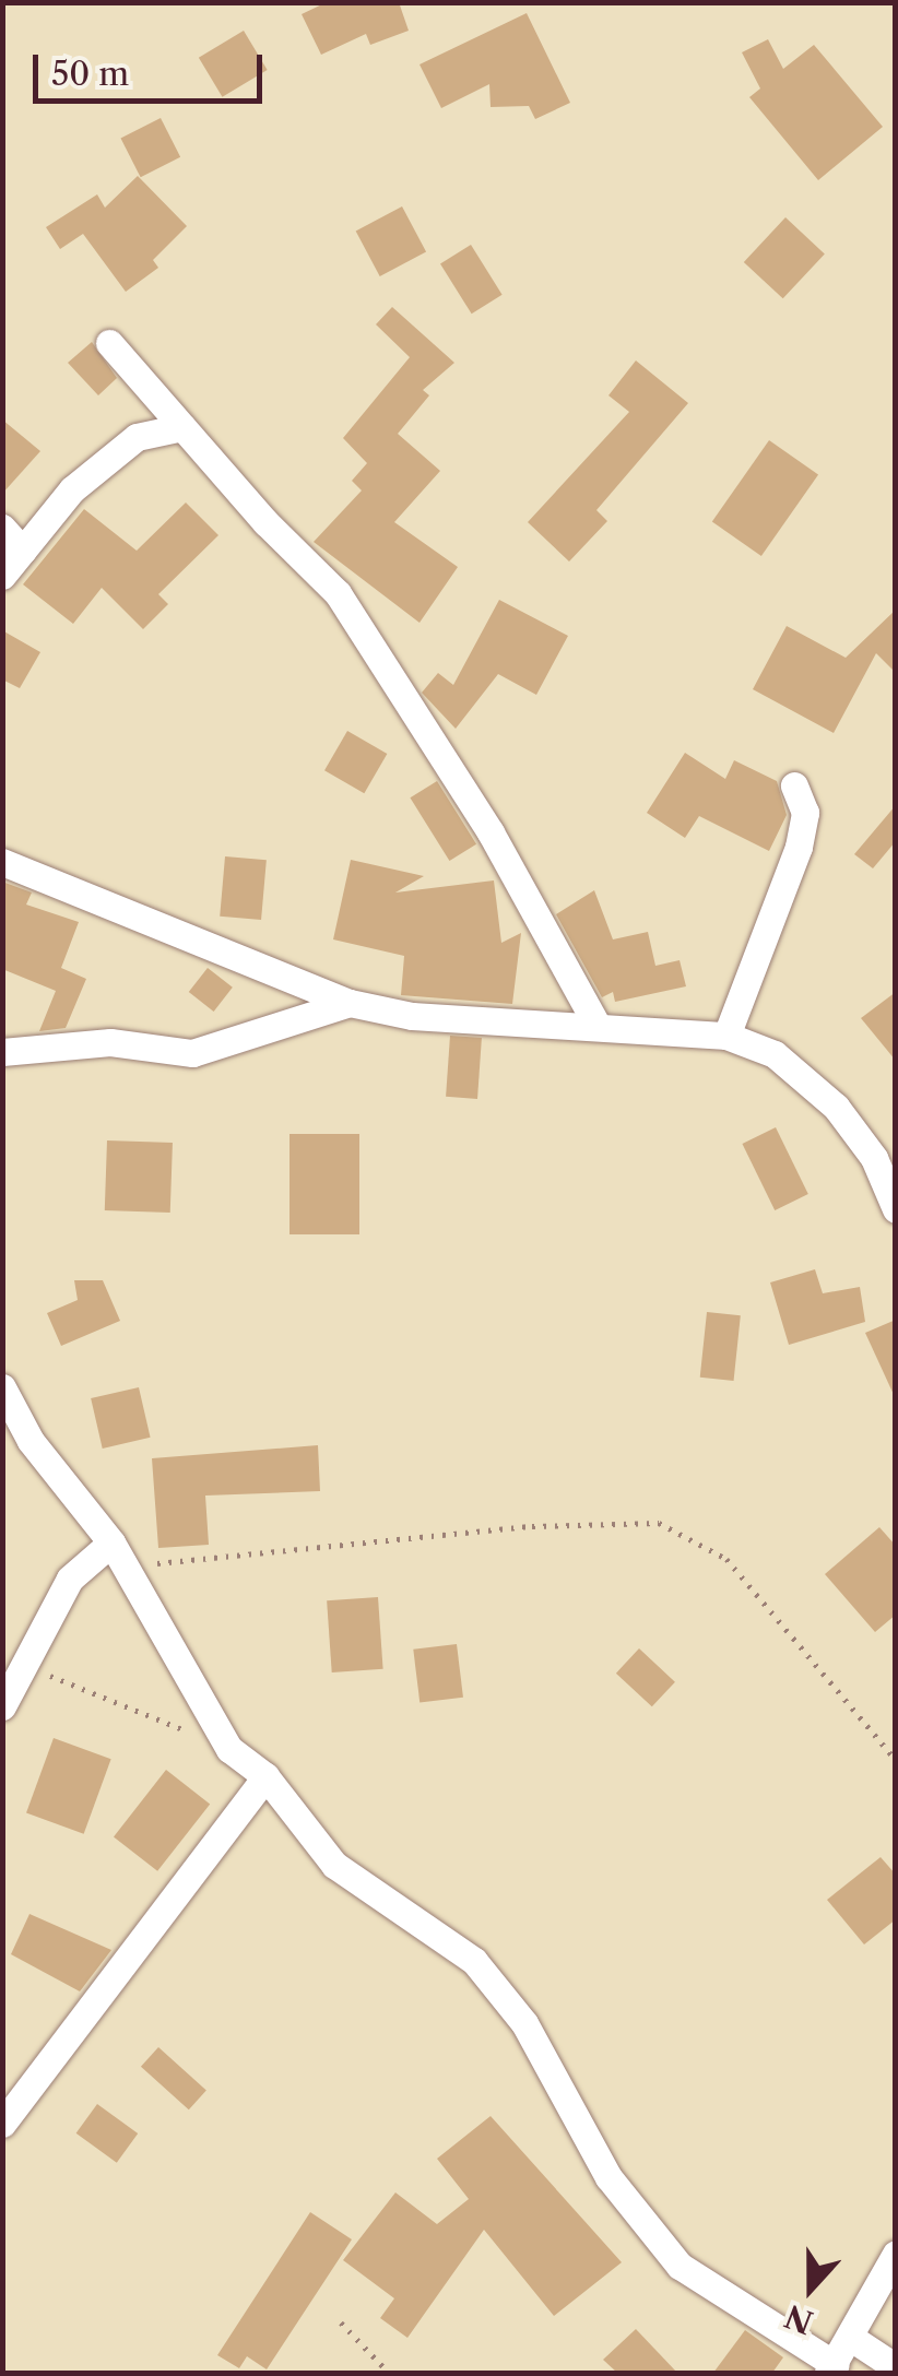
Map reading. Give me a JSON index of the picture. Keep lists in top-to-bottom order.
{
  "scale_bar": "50 m",
  "north": "bottom"
}
